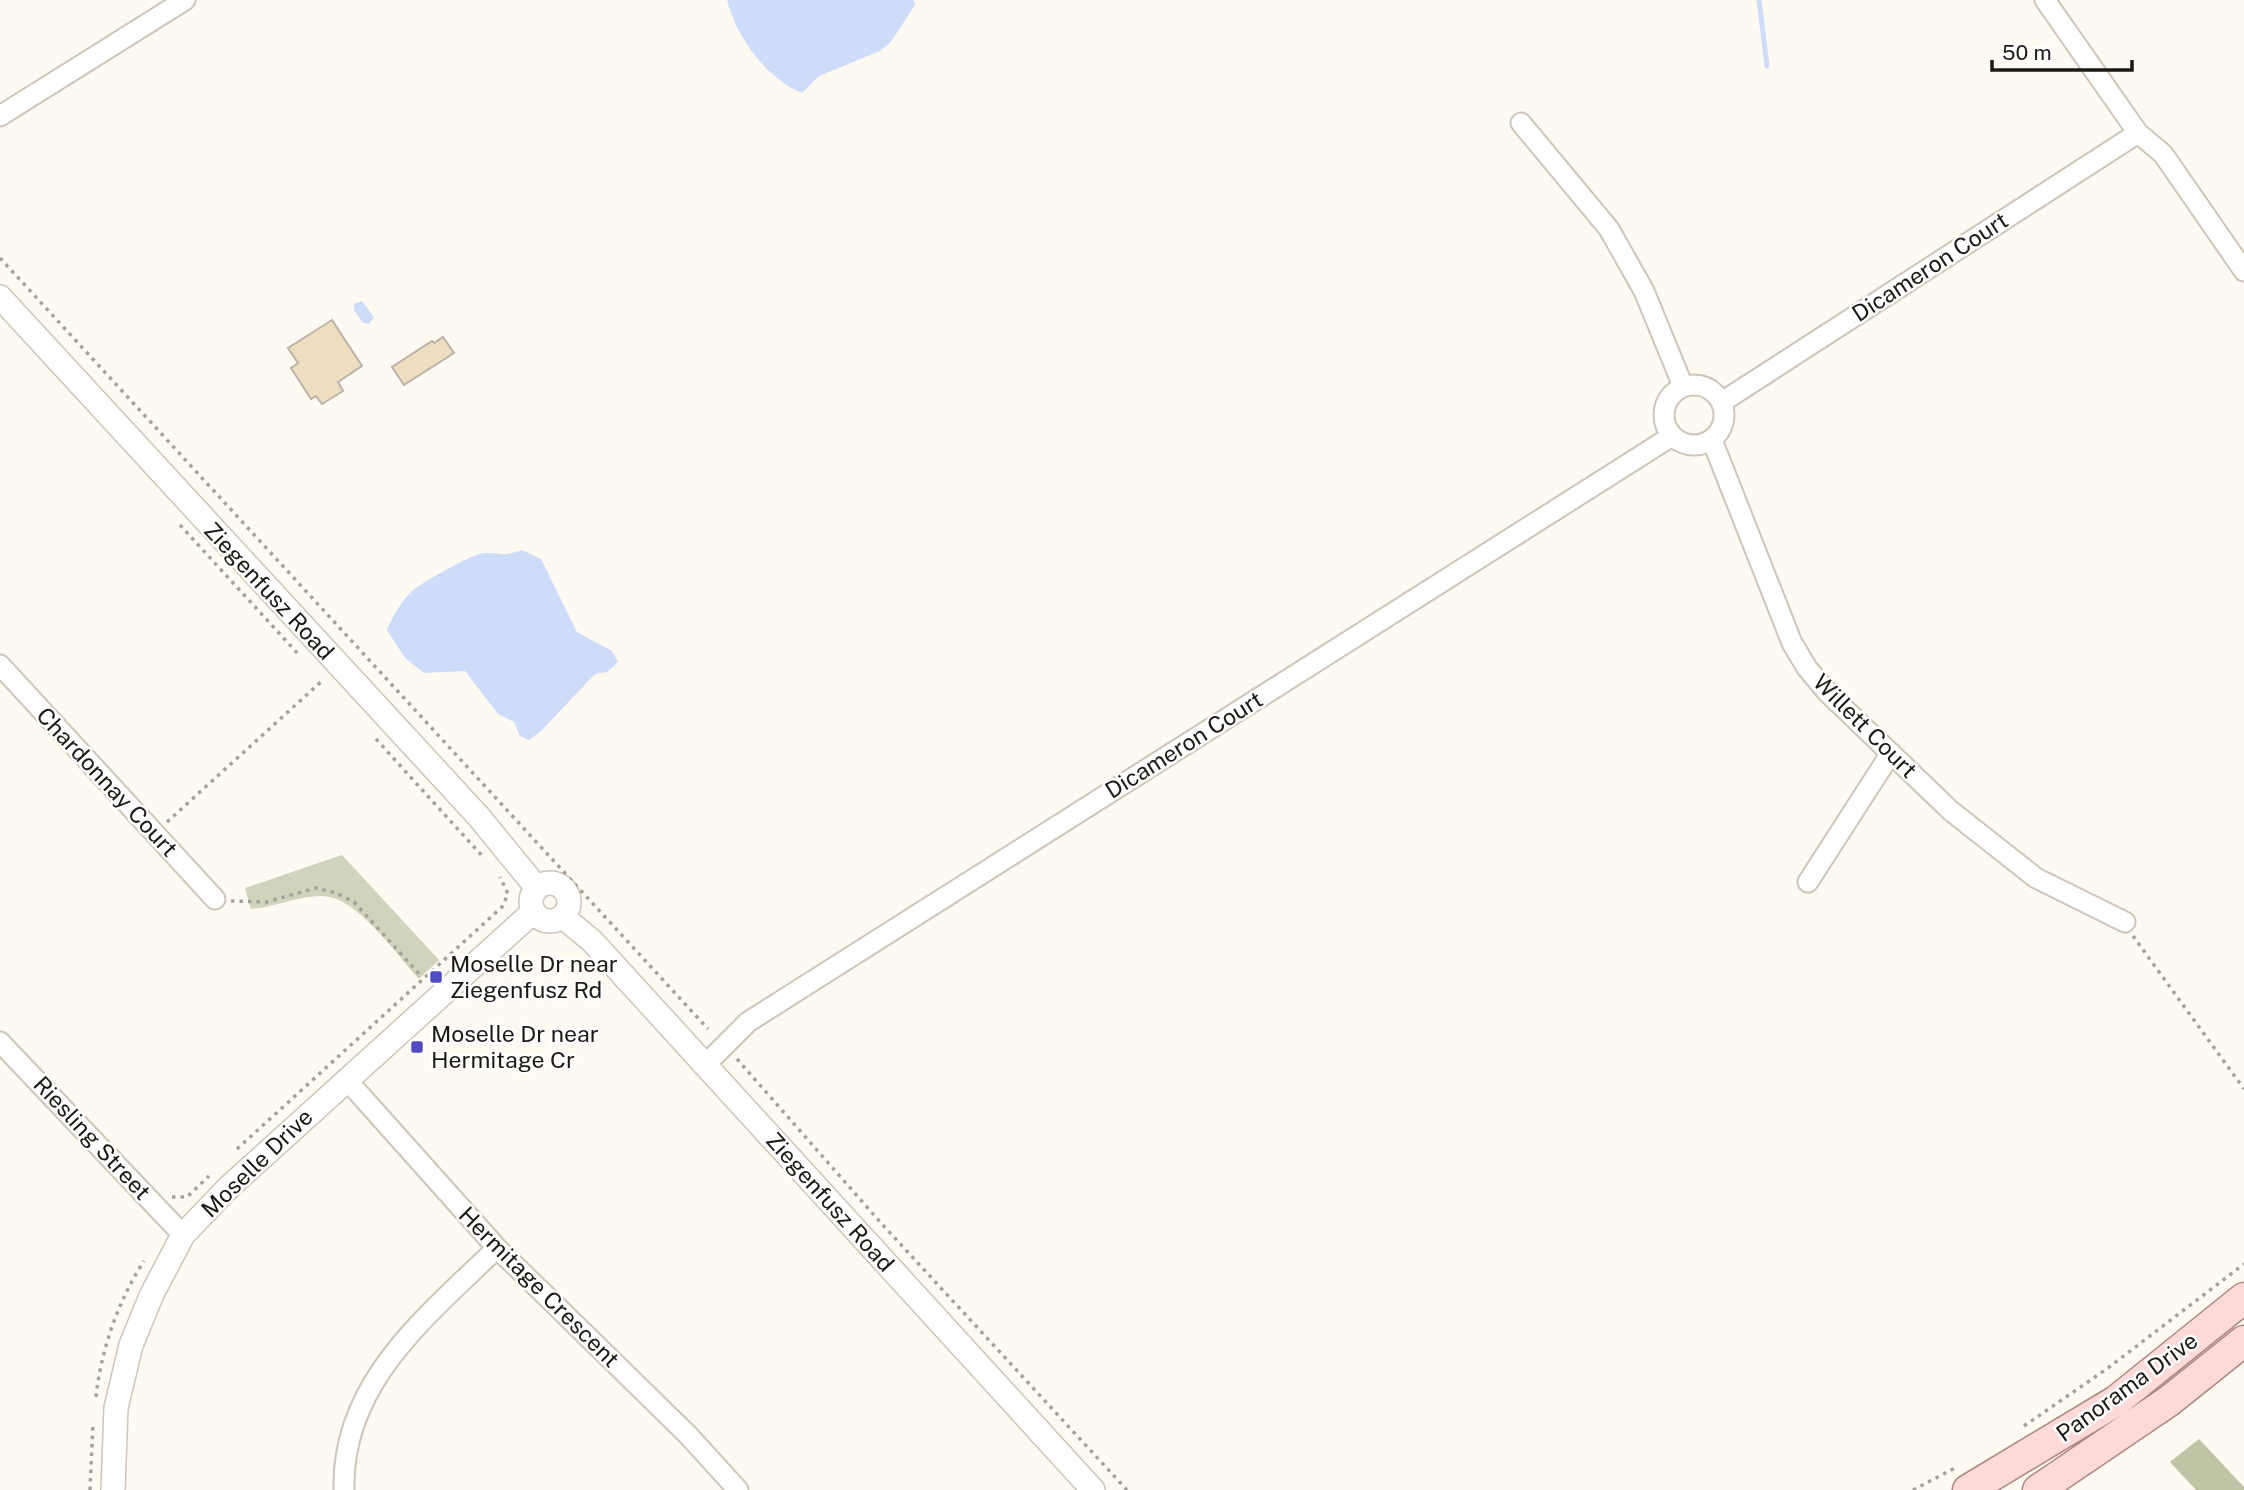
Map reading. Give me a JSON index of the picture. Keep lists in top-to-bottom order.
{
  "streets": {
    "main road": ["Panorama Drive"],
    "street": [
      "Dicameron Court",
      "Ziegenfusz Road",
      "Willett Court",
      "Chardonnay Court",
      "Riesling Street",
      "Moselle Drive",
      "Hermitage Crescent"
    ]
  },
  "crossings": [
    ["Dicameron Court", "Ziegenfusz Road"],
    ["Dicameron Court", "Willett Court"],
    ["Ziegenfusz Road", "Moselle Drive"],
    ["Riesling Street", "Moselle Drive"],
    ["Moselle Drive", "Hermitage Crescent"]
  ],
  "places": {
    "transit": ["Moselle Dr near Ziegenfusz Rd", "Moselle Dr near Hermitage Cr"]
  },
  "scale_bar": "50 m"
}
